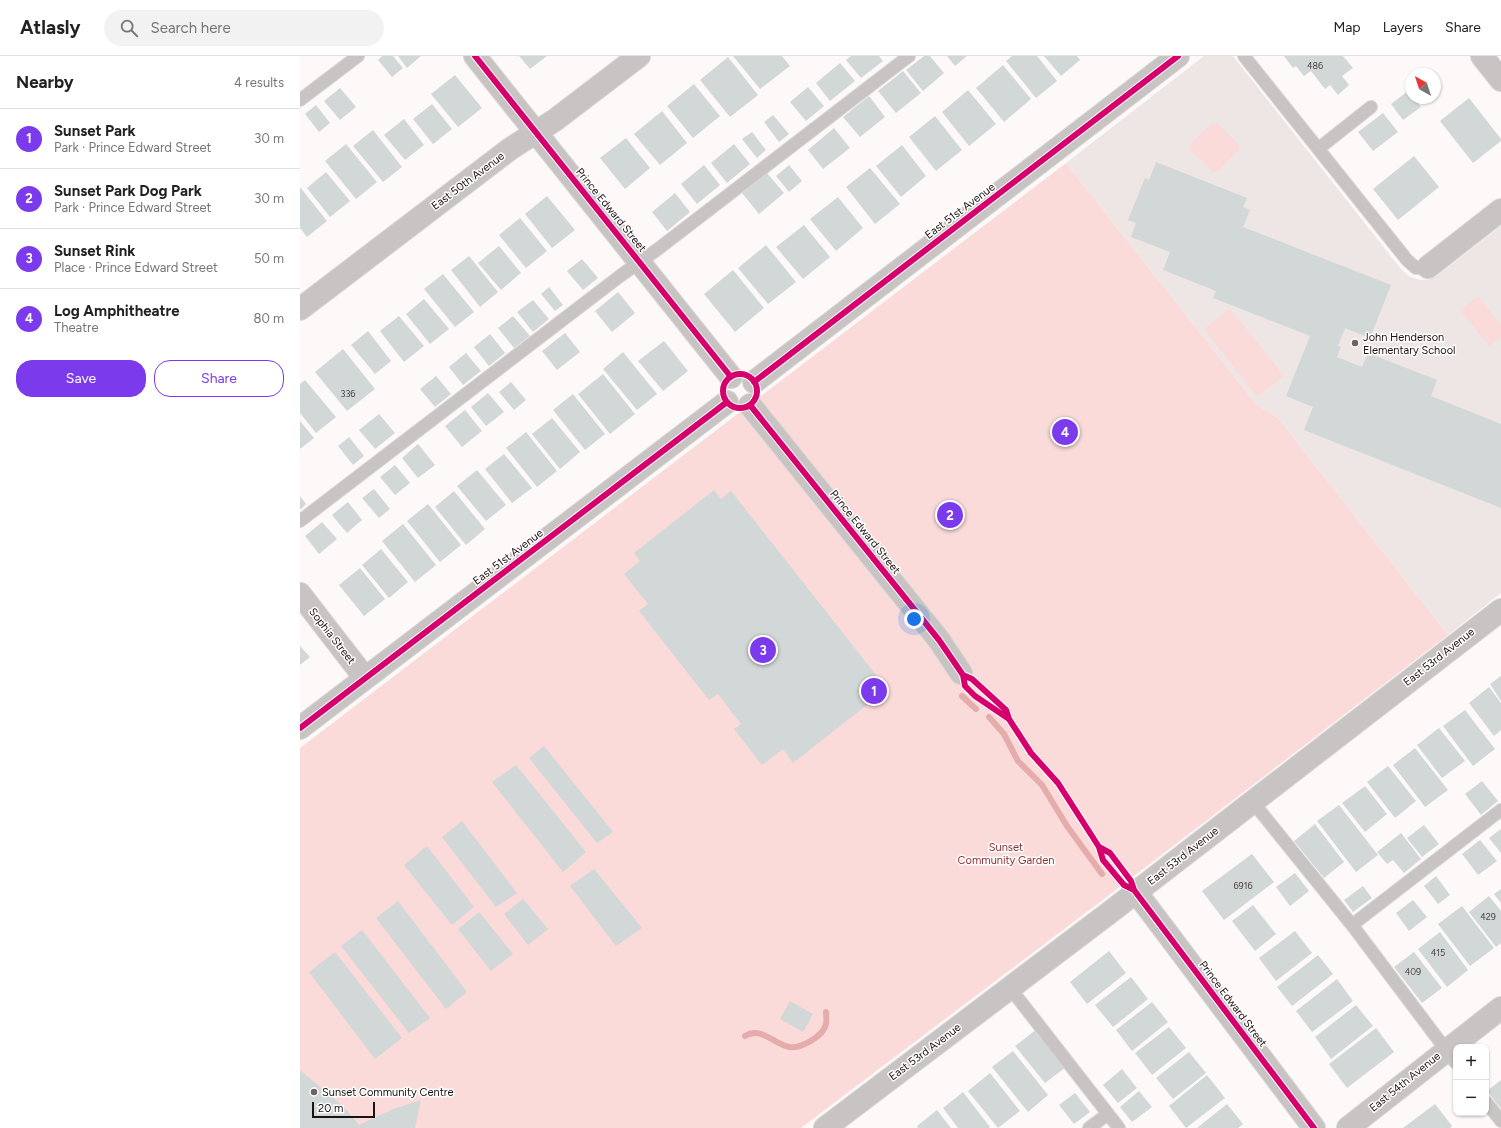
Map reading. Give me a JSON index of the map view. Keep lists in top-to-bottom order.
{
  "streets": {
    "street": [
      "East 50th Avenue",
      "Prince Edward Street",
      "East 51st Avenue",
      "Sophia Street",
      "East 53rd Avenue",
      "East 54th Avenue"
    ]
  },
  "crossings": [
    ["East 50th Avenue", "Prince Edward Street"],
    ["Prince Edward Street", "East 51st Avenue"],
    ["Prince Edward Street", "East 53rd Avenue"],
    ["East 51st Avenue", "Sophia Street"]
  ],
  "parks": ["Sunset Community Garden"],
  "places": ["John Henderson Elementary School", "Sunset Community Centre"],
  "house_numbers": [
    "486",
    "336",
    "6916",
    "429",
    "415",
    "409"
  ],
  "scale_bar": "20 m",
  "north": "top left",
  "page": {
    "header": "Atlasly",
    "search": "Search here",
    "nav": ["Map", "Layers", "Share"],
    "heading": ["Nearby", "4 results"],
    "list": [
      {
        "mark": "1",
        "name": "Sunset Park",
        "note": "Park · Prince Edward Street",
        "value": "30 m"
      },
      {
        "mark": "2",
        "name": "Sunset Park Dog Park",
        "note": "Park · Prince Edward Street",
        "value": "30 m"
      },
      {
        "mark": "3",
        "name": "Sunset Rink",
        "note": "Place · Prince Edward Street",
        "value": "50 m"
      },
      {
        "mark": "4",
        "name": "Log Amphitheatre",
        "note": "Theatre",
        "value": "80 m"
      }
    ],
    "buttons": ["Save", "Share"],
    "pins": [
      "4",
      "2",
      "3",
      "1"
    ],
    "map_buttons": ["+", "−"],
    "scale": "20 m"
  }
}
